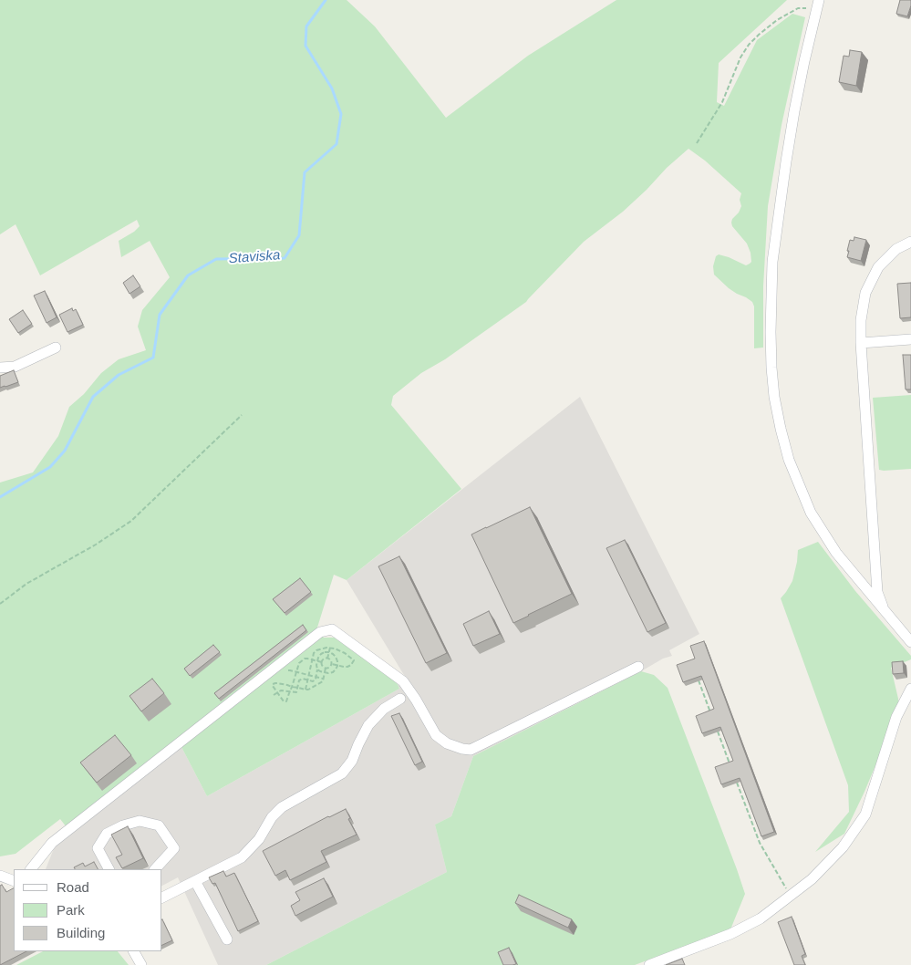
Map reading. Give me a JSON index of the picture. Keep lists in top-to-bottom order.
{
  "water": ["Staviska"],
  "legend": ["Road", "Park", "Building"]
}
